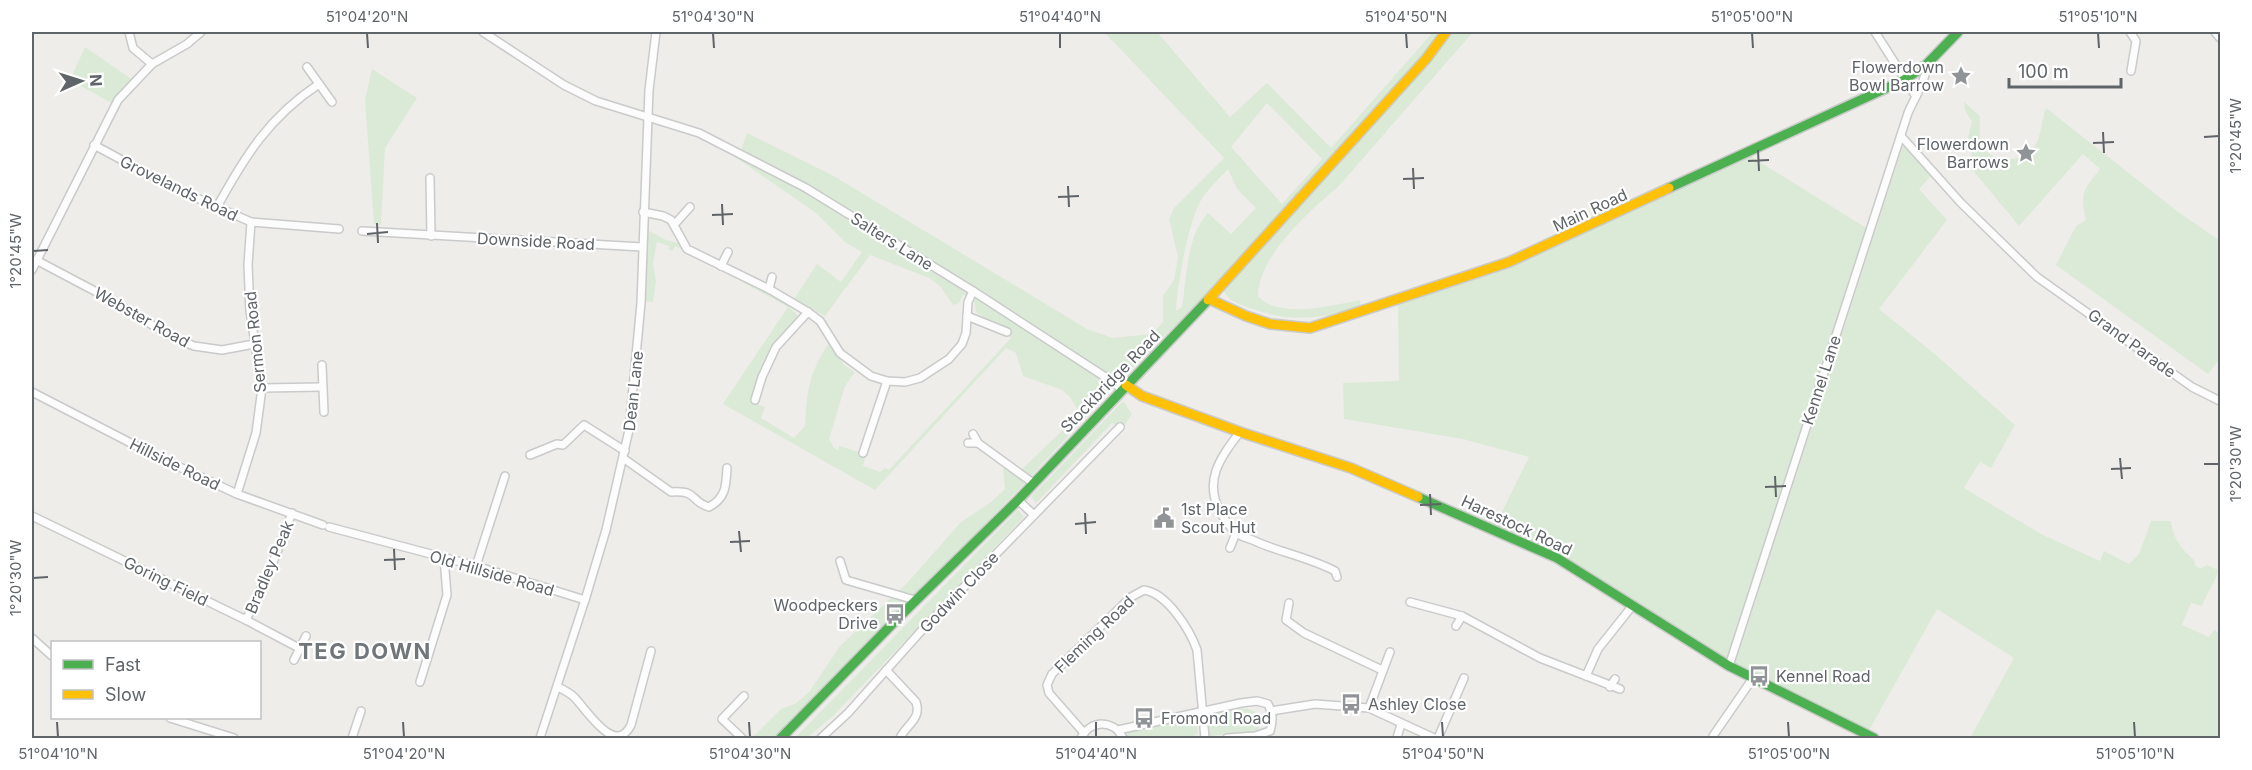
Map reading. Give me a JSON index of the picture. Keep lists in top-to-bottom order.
{
  "streets": {
    "street": [
      "Grovelands Road",
      "Main Road",
      "Downside Road",
      "Salters Lane",
      "Webster Road",
      "Sermon Road",
      "Grand Parade",
      "Kennel Lane",
      "Stockbridge Road",
      "Dean Lane",
      "Hillside Road",
      "Harestock Road",
      "Bradley Peak",
      "Old Hillside Road",
      "Goring Field",
      "Godwin Close",
      "Fleming Road"
    ]
  },
  "crossings": [
    ["Grovelands Road", "Sermon Road"],
    ["Main Road", "Kennel Lane"],
    ["Main Road", "Stockbridge Road"],
    ["Downside Road", "Dean Lane"],
    ["Salters Lane", "Stockbridge Road"],
    ["Salters Lane", "Dean Lane"],
    ["Salters Lane", "Harestock Road"],
    ["Webster Road", "Sermon Road"],
    ["Sermon Road", "Hillside Road"],
    ["Grand Parade", "Kennel Lane"],
    ["Kennel Lane", "Harestock Road"],
    ["Stockbridge Road", "Harestock Road"],
    ["Dean Lane", "Old Hillside Road"],
    ["Hillside Road", "Bradley Peak"],
    ["Hillside Road", "Old Hillside Road"],
    ["Bradley Peak", "Goring Field"]
  ],
  "districts": ["TEG DOWN"],
  "places": {
    "place": ["Flowerdown Bowl Barrow", "Flowerdown Barrows"],
    "public building": ["1st Place Scout Hut"],
    "bus stop": [
      "Woodpeckers Drive",
      "Kennel Road",
      "Ashley Close",
      "Fromond Road"
    ]
  },
  "legend": ["Fast", "Slow"],
  "scale_bar": "100 m",
  "north": "right",
  "coordinates": [
    "51°04'20\"N",
    "51°04'30\"N",
    "51°04'40\"N",
    "51°04'50\"N",
    "51°05'00\"N",
    "51°05'10\"N",
    "1°20'45\"W",
    "1°20'30\"W",
    "51°04'10\"N"
  ]
}
